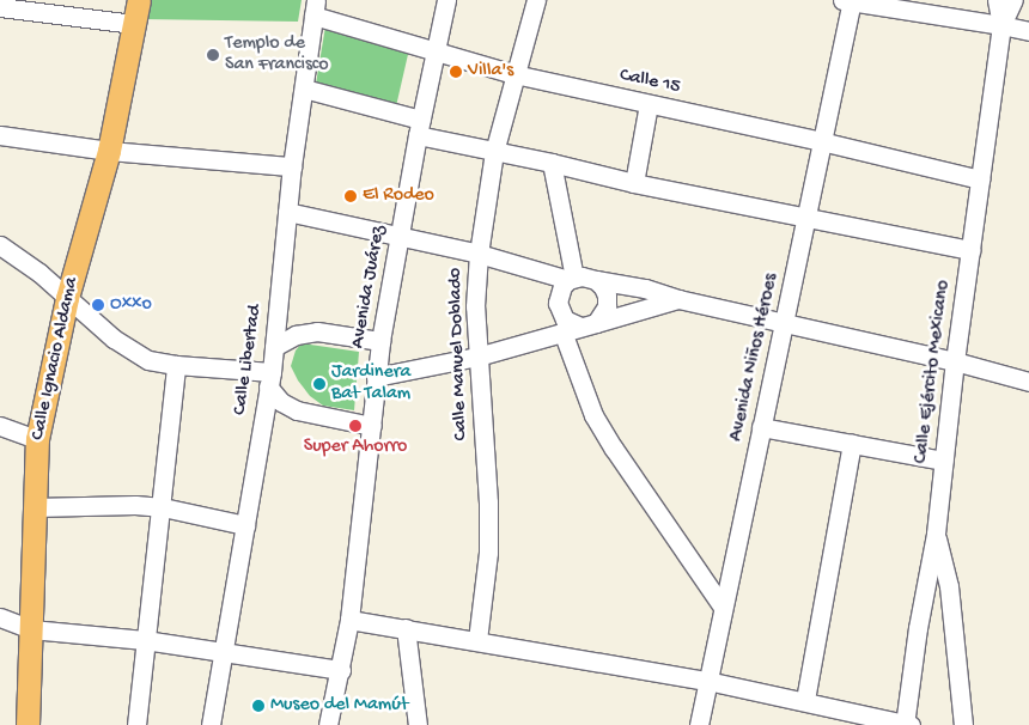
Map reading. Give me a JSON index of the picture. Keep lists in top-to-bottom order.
{
  "streets": {
    "main road": ["Calle Ignacio Aldama"],
    "street": [
      "Calle 15",
      "Avenida Juárez",
      "Calle Manuel Doblado",
      "Avenida Niños Héroes",
      "Calle Libertad",
      "Calle Ejército Mexicano"
    ]
  },
  "crossings": [
    ["Calle 15", "Avenida Juárez"],
    ["Calle 15", "Calle Manuel Doblado"],
    ["Calle 15", "Avenida Niños Héroes"],
    ["Calle 15", "Calle Libertad"],
    ["Calle 15", "Calle Ejército Mexicano"]
  ],
  "places": [
    "Templo de San Francisco",
    "Villa's",
    "El Rodeo",
    "Oxxo",
    "Jardinera Bat Talam",
    "Super Ahorro",
    "Museo del Mamút"
  ]
}
